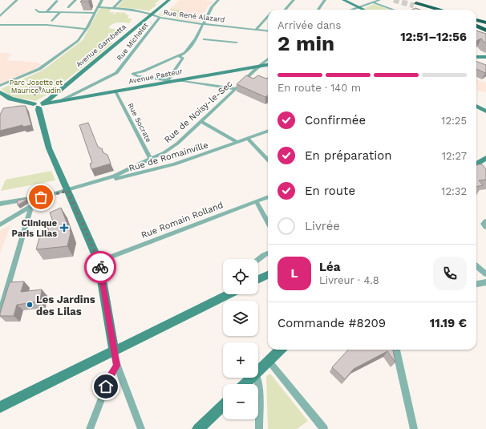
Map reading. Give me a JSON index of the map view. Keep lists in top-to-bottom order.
{
  "streets": {
    "main road": ["Avenue Gambetta", "Avenue Pasteur"],
    "street": [
      "Rue René Alazard",
      "Rue Michelet",
      "Rue de Noisy-le-Sec",
      "Rue Socrate",
      "Rue de Romainville",
      "Rue Romain Rolland"
    ]
  },
  "crossings": [
    ["Rue René Alazard", "Rue Michelet"],
    ["Rue René Alazard", "Avenue Gambetta"],
    ["Rue Michelet", "Avenue Pasteur"],
    ["Avenue Gambetta", "Avenue Pasteur"],
    ["Avenue Pasteur", "Rue de Noisy-le-Sec"],
    ["Avenue Pasteur", "Rue Socrate"],
    ["Rue de Noisy-le-Sec", "Rue Socrate"],
    ["Rue de Noisy-le-Sec", "Rue de Romainville"]
  ],
  "parks": ["Parc Josette et Maurice Audin"],
  "places": {
    "health": ["Clinique Paris Lilas"],
    "other": ["Les Jardins des Lilas"]
  },
  "page": {
    "heading": ["2 min", "Arrivée dans", "12:51–12:56"],
    "panel": [
      "Léa",
      "Livreur · 4.8",
      "Commande #8209",
      "11.19 €"
    ],
    "bar": "En route · 140 m",
    "list": [
      ["Confirmée", "12:25"],
      ["En préparation", "12:27"],
      ["En route", "12:32"],
      "Livrée"
    ],
    "round": "L",
    "map_buttons": ["+", "−"]
  }
}
